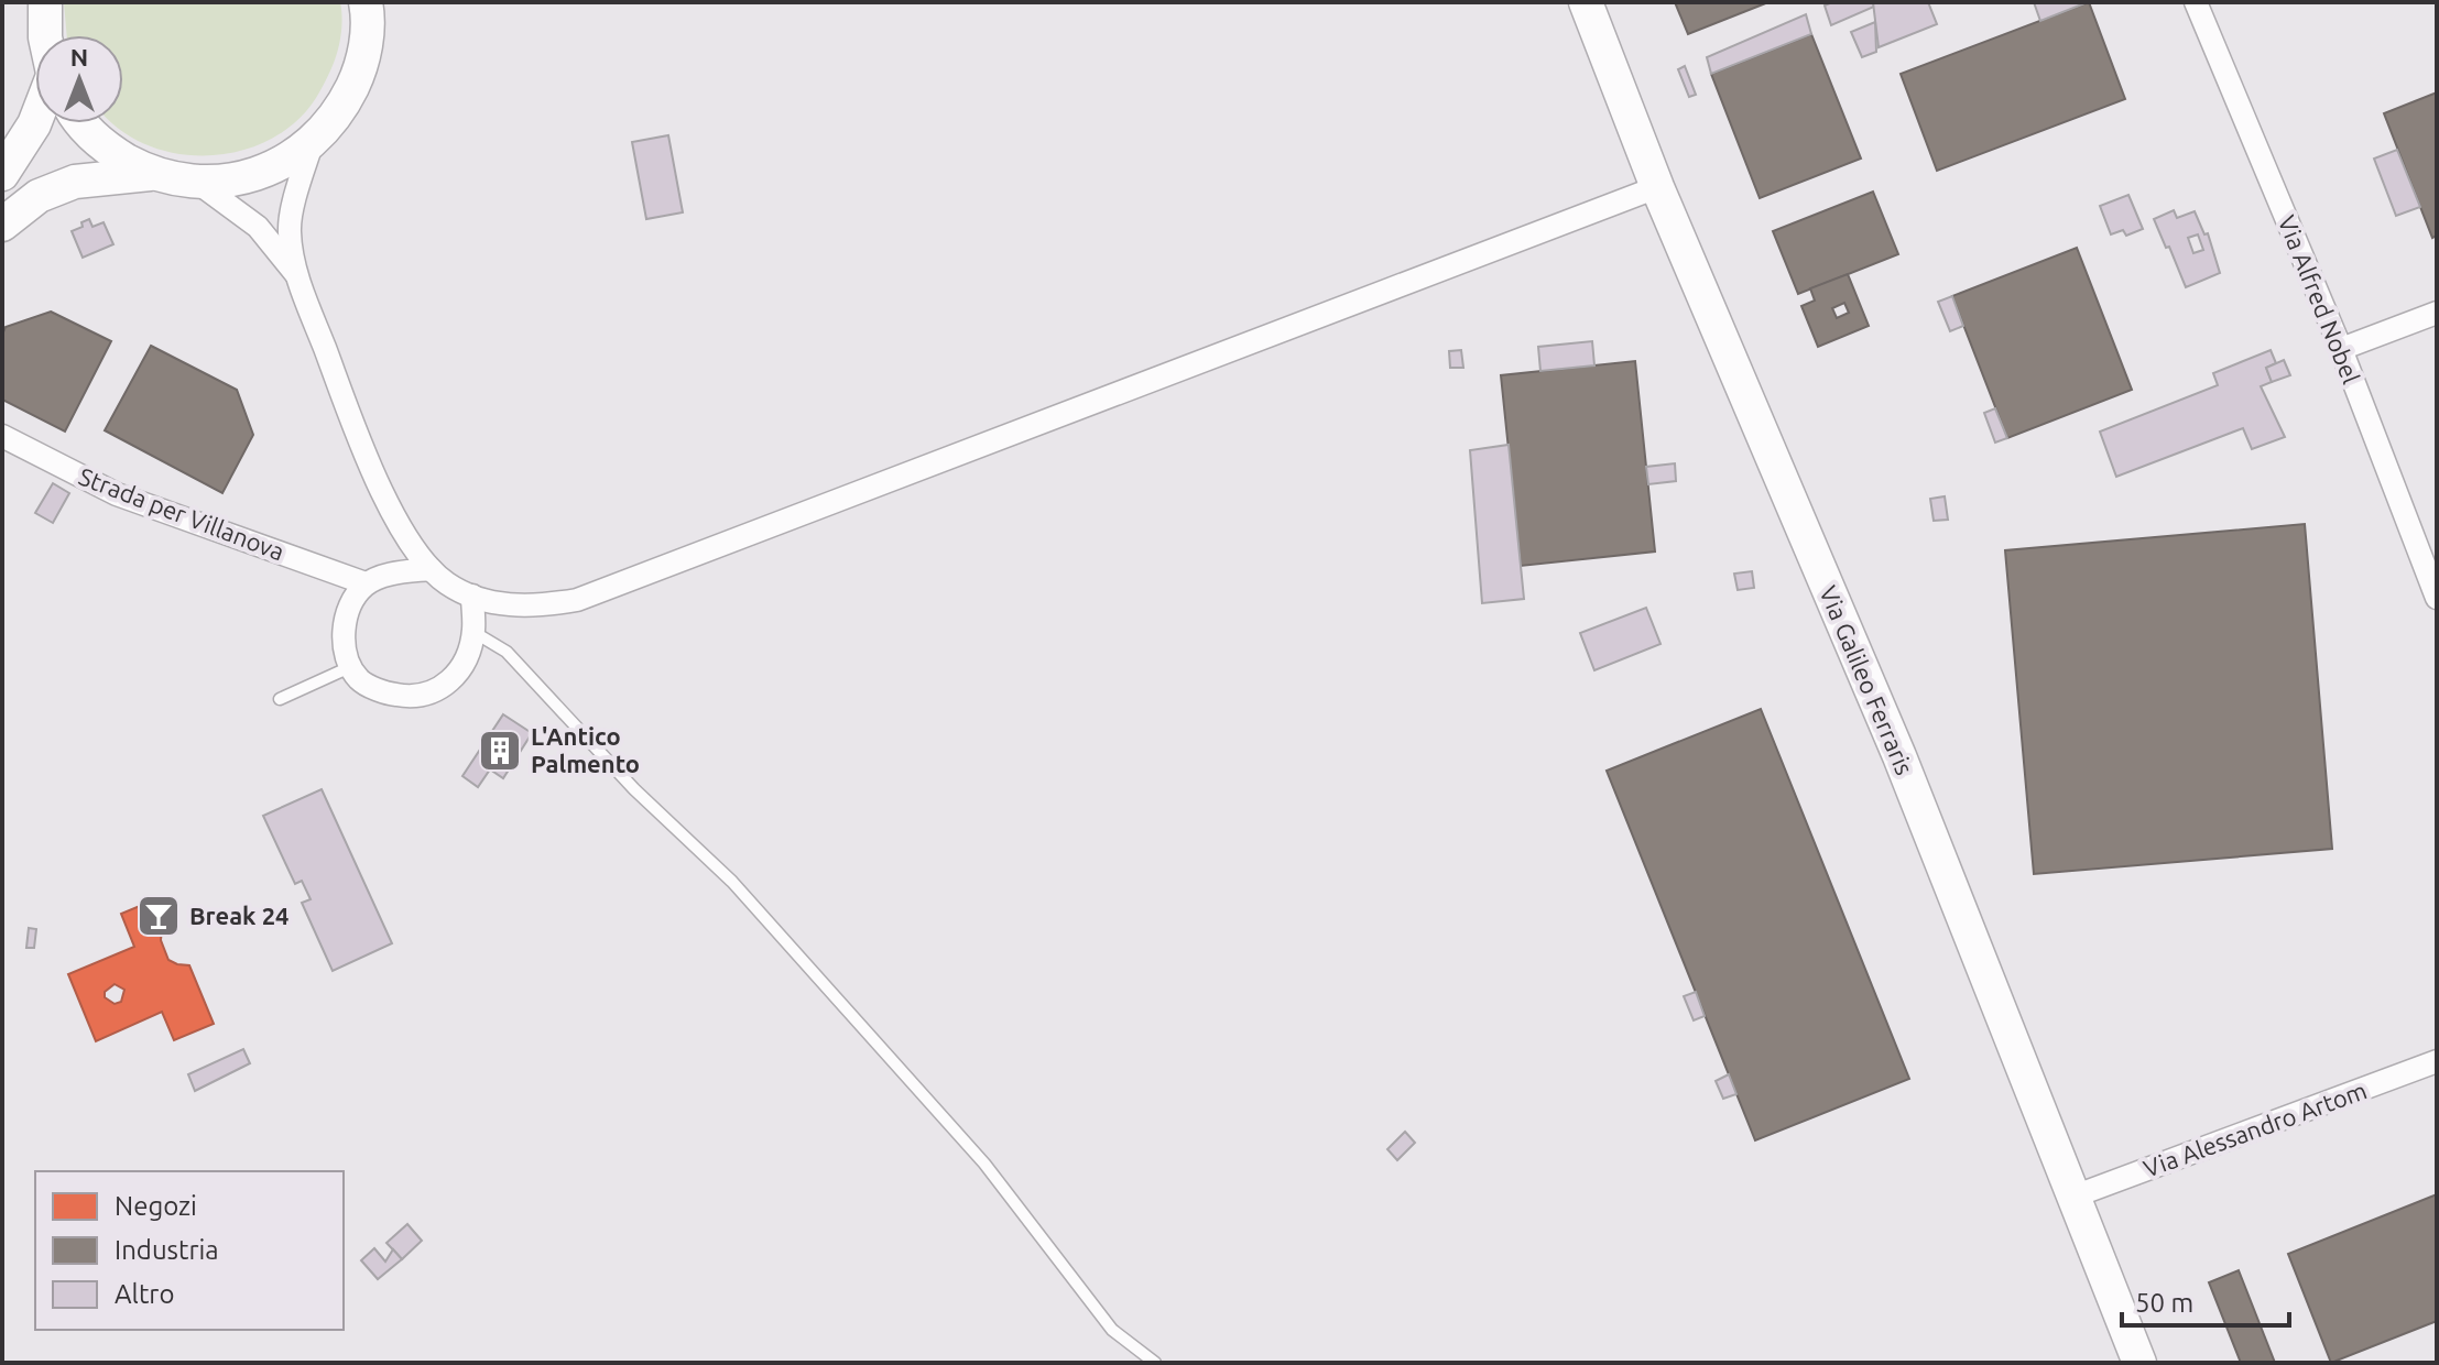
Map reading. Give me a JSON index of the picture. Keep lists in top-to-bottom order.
{
  "streets": {
    "street": [
      "Via Alfred Nobel",
      "Strada per Villanova",
      "Via Galileo Ferraris",
      "Via Alessandro Artom"
    ]
  },
  "crossings": [
    ["Via Galileo Ferraris", "Via Alessandro Artom"]
  ],
  "places": {
    "building": ["L'Antico Palmento"],
    "bar": ["Break 24"]
  },
  "legend": ["Negozi", "Industria", "Altro"],
  "scale_bar": "50 m",
  "north": "top"
}
